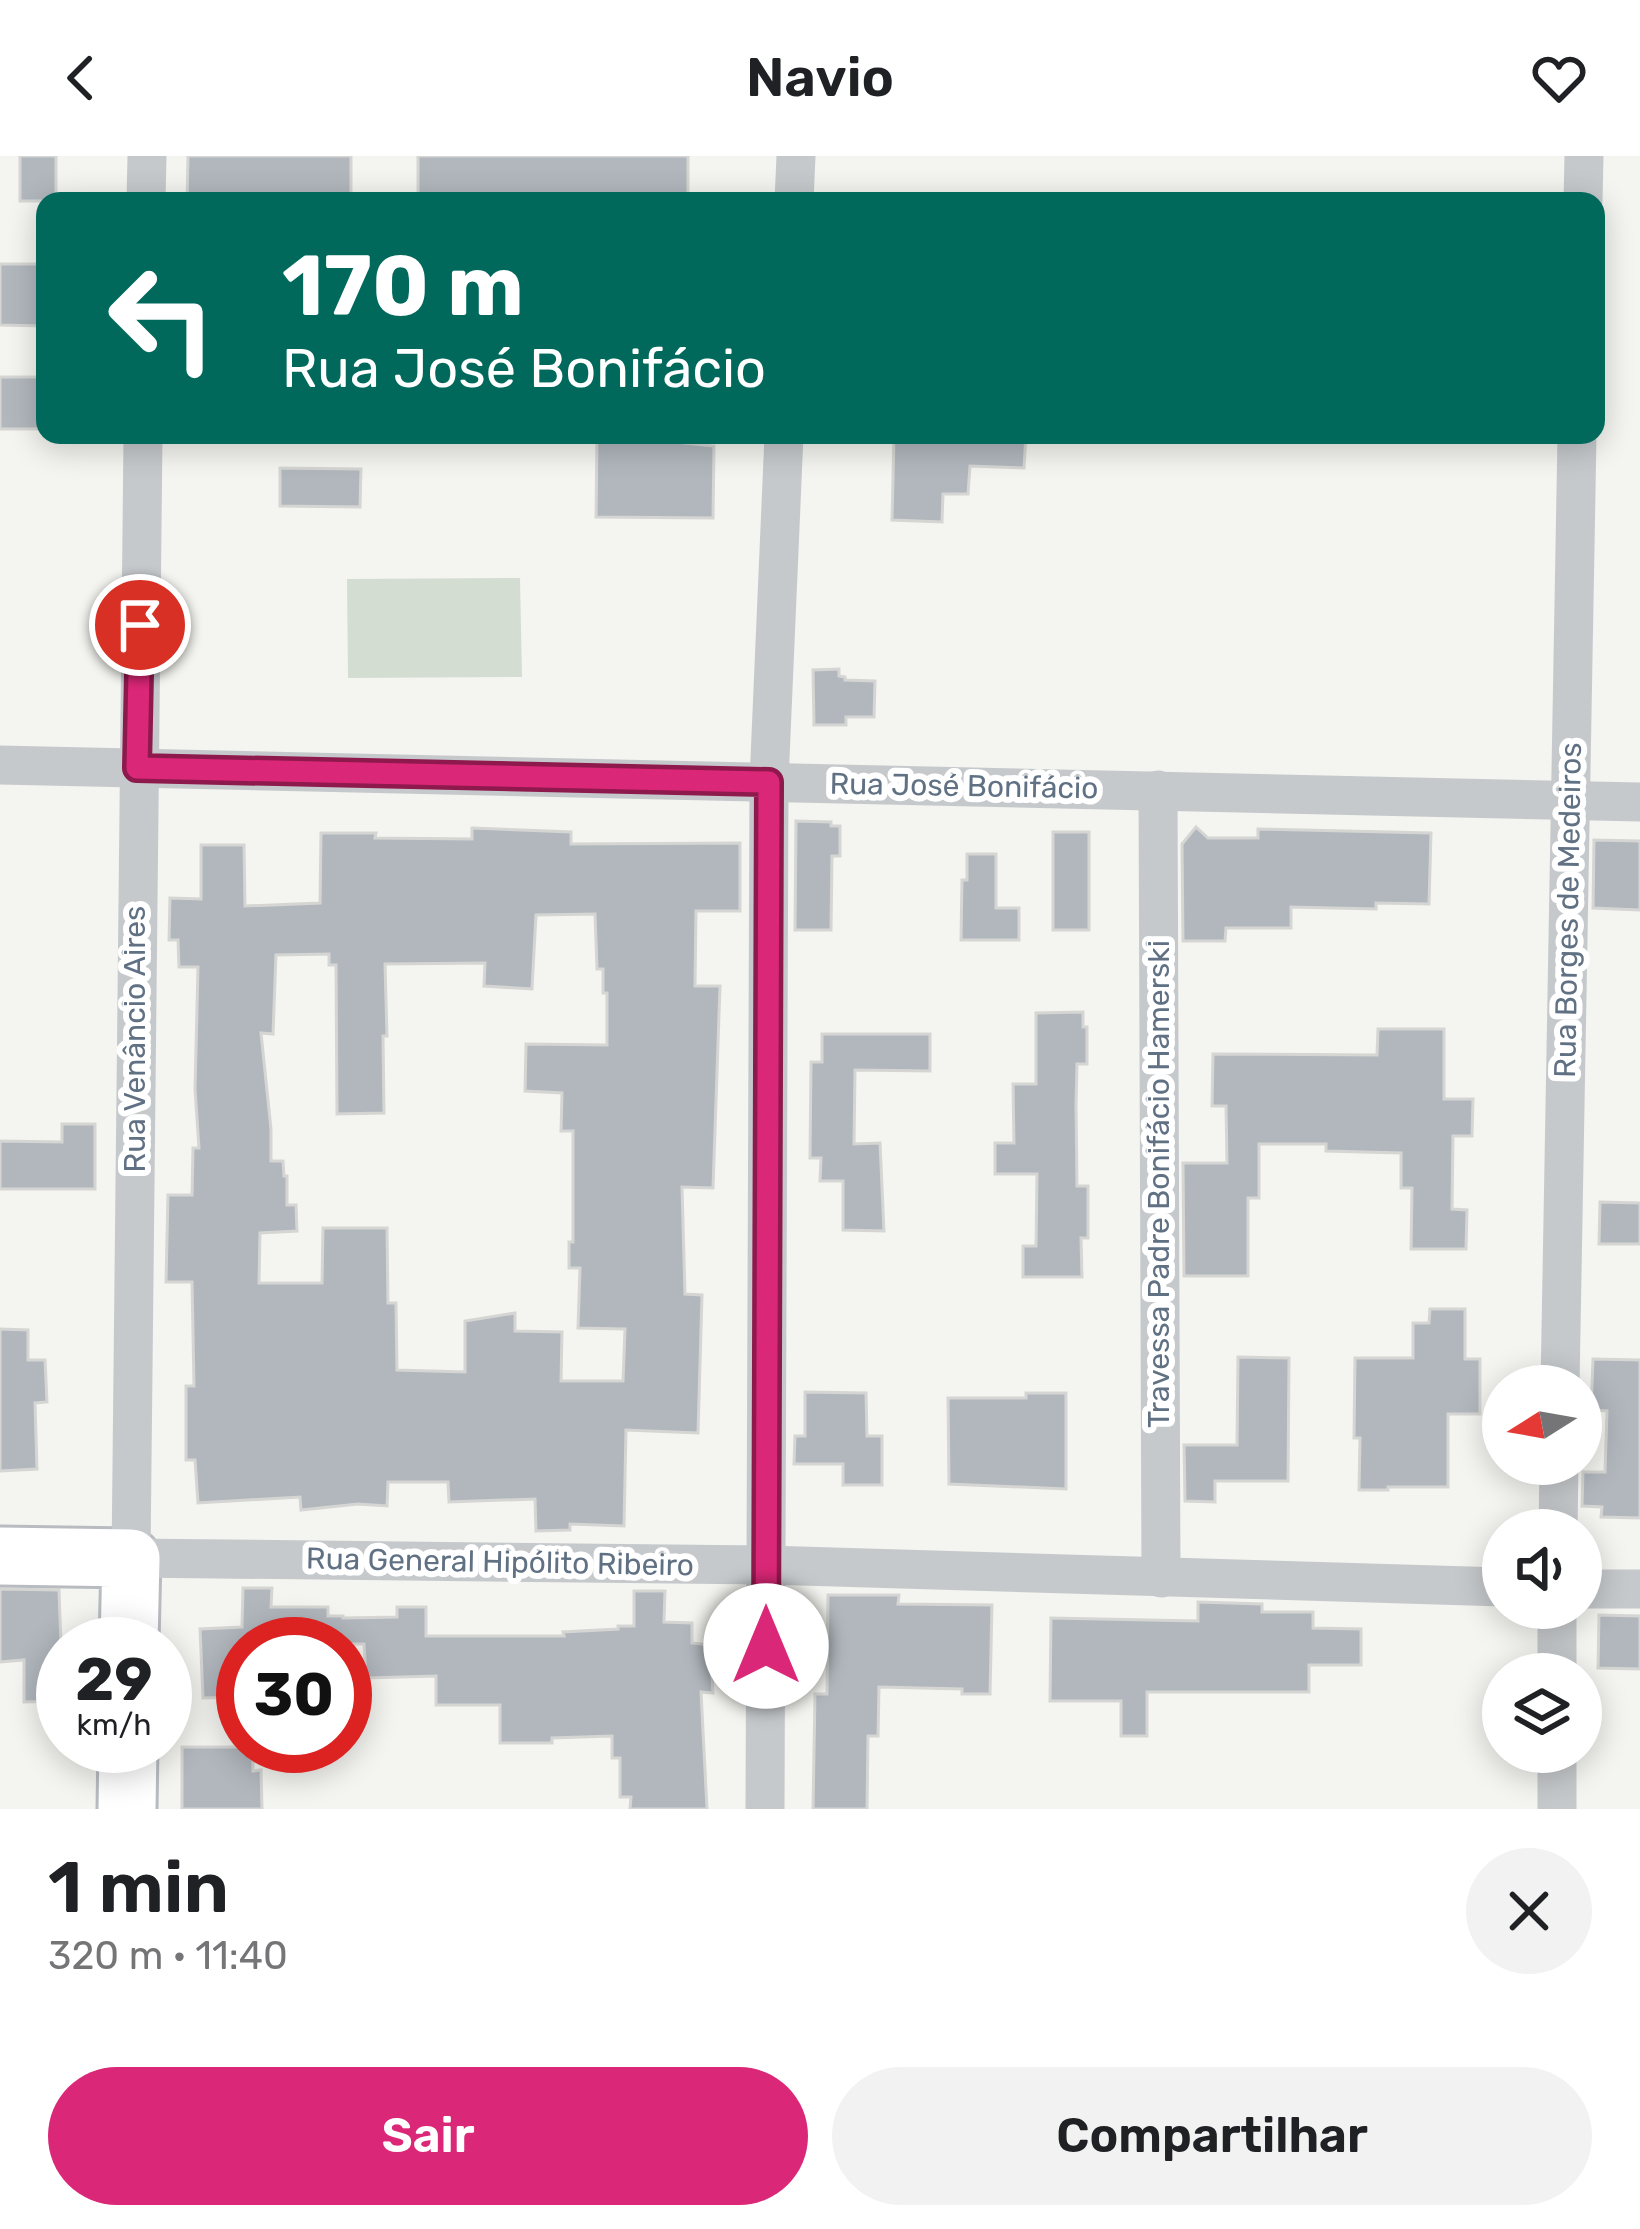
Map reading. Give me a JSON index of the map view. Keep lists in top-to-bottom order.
{
  "streets": {
    "street": [
      "Rua José Bonifácio",
      "Rua Borges de Medeiros",
      "Rua Venâncio Aires",
      "Travessa Padre Bonifácio Hamerski",
      "Rua General Hipólito Ribeiro"
    ]
  },
  "crossings": [
    ["Rua José Bonifácio", "Rua Borges de Medeiros"],
    ["Rua José Bonifácio", "Rua Venâncio Aires"],
    ["Rua José Bonifácio", "Travessa Padre Bonifácio Hamerski"],
    ["Rua Venâncio Aires", "Rua General Hipólito Ribeiro"],
    ["Travessa Padre Bonifácio Hamerski", "Rua General Hipólito Ribeiro"]
  ],
  "north": "left",
  "page": {
    "header": "Navio",
    "turn": ["170 m", "Rua José Bonifácio"],
    "speed": "29 km/h",
    "limit": "30",
    "heading": ["1 min", "320 m · 11:40"],
    "buttons": ["Sair", "Compartilhar"]
  }
}
